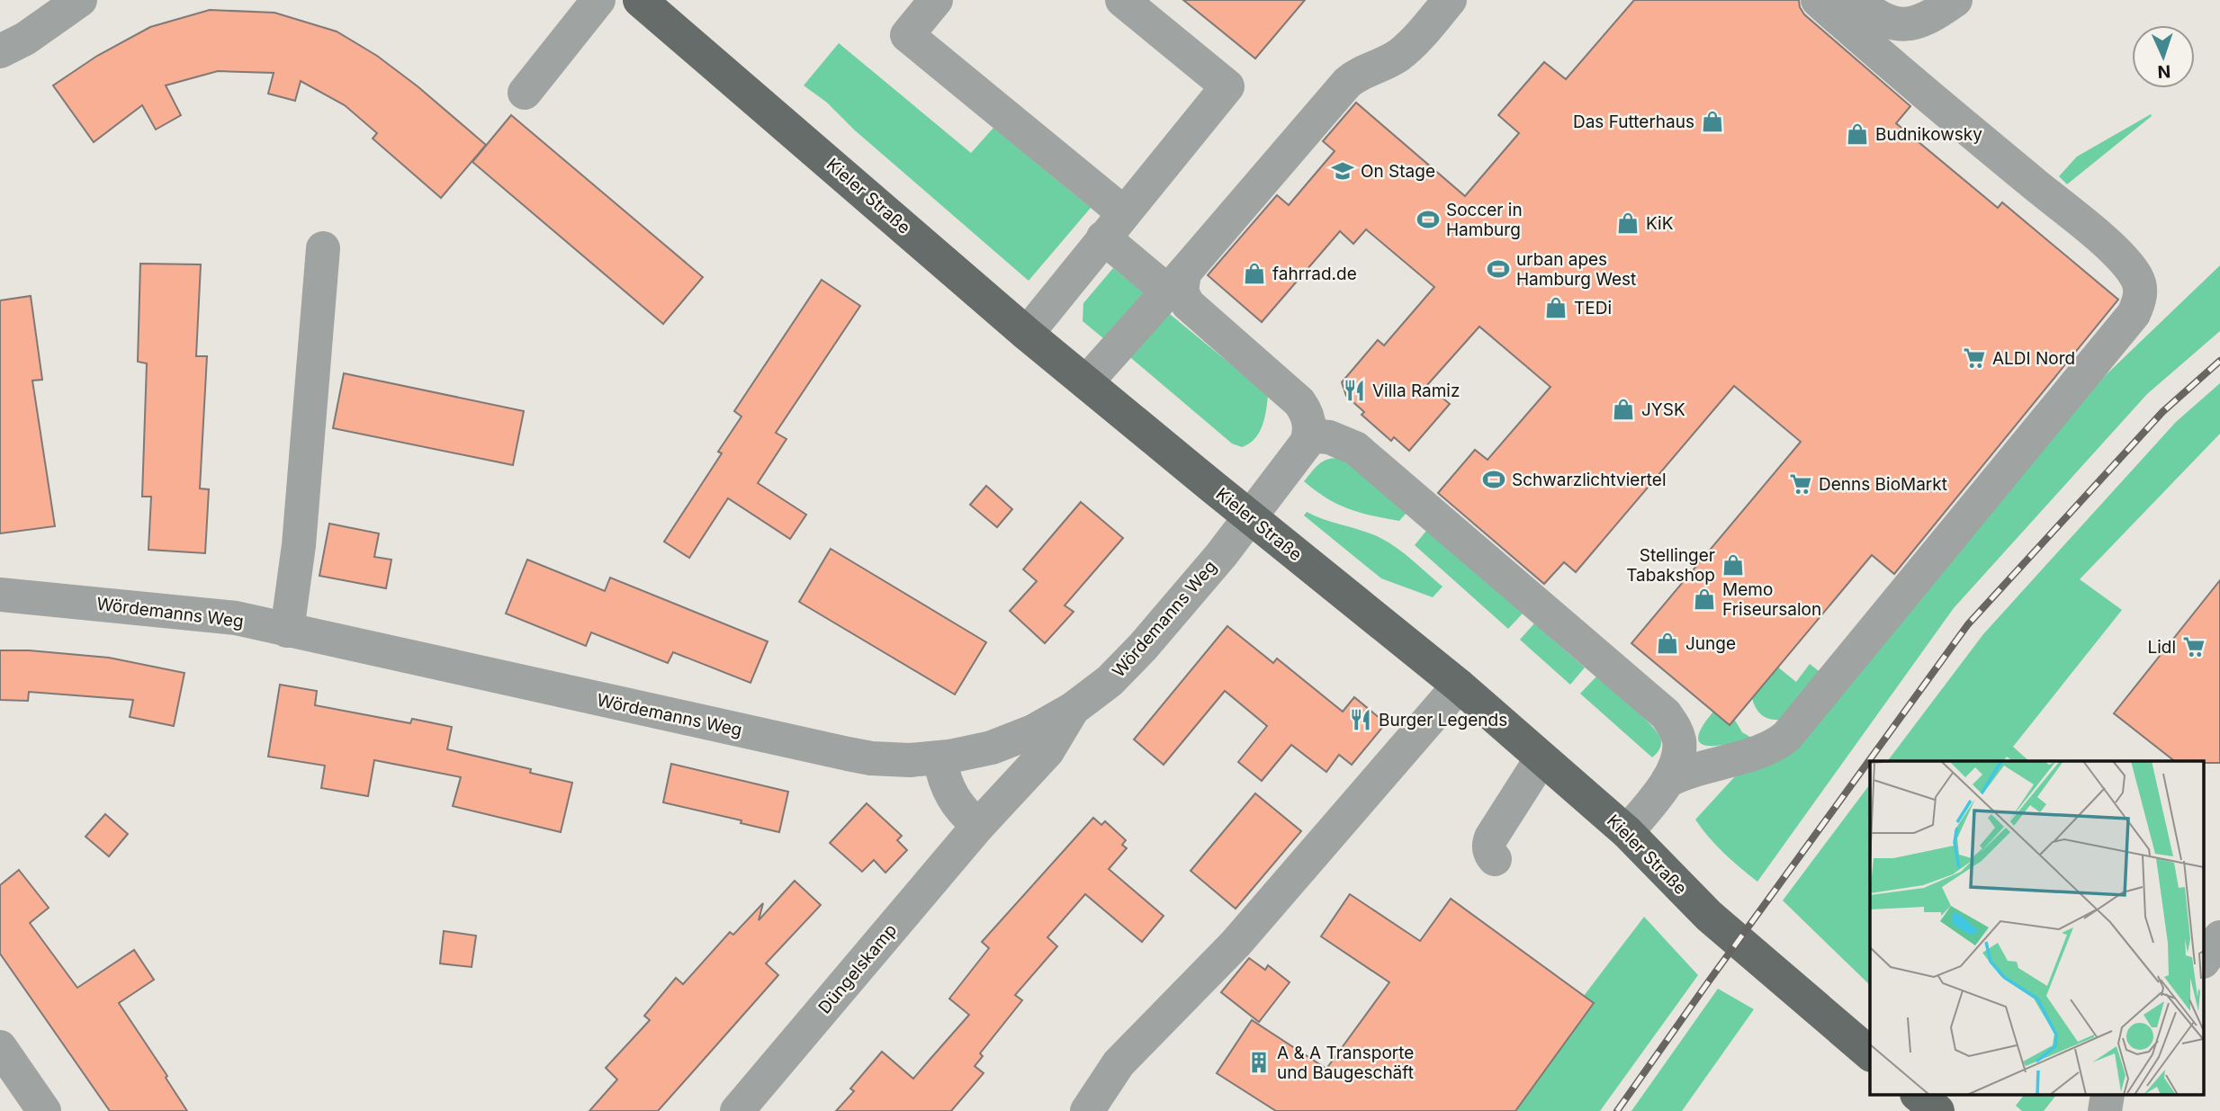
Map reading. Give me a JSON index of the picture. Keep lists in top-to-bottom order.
{
  "streets": {
    "main road": ["Kieler Straße"],
    "street": ["Wördemanns Weg", "Düngelskamp"]
  },
  "crossings": [
    ["Kieler Straße", "Wördemanns Weg"],
    ["Wördemanns Weg", "Düngelskamp"]
  ],
  "places": {
    "shop": [
      "Das Futterhaus",
      "Budnikowsky",
      "KiK",
      "fahrrad.de",
      "TEDi",
      "JYSK",
      "Stellinger Tabakshop",
      "Memo Friseursalon",
      "Junge"
    ],
    "school or university": ["On Stage"],
    "sports": ["Soccer in Hamburg", "urban apes Hamburg West", "Schwarzlichtviertel"],
    "supermarket": ["ALDI Nord", "Denns BioMarkt", "Lidl"],
    "restaurant": ["Villa Ramiz", "Burger Legends"],
    "building": ["A & A Transporte und Baugeschäft"]
  },
  "north": "bottom"
}
